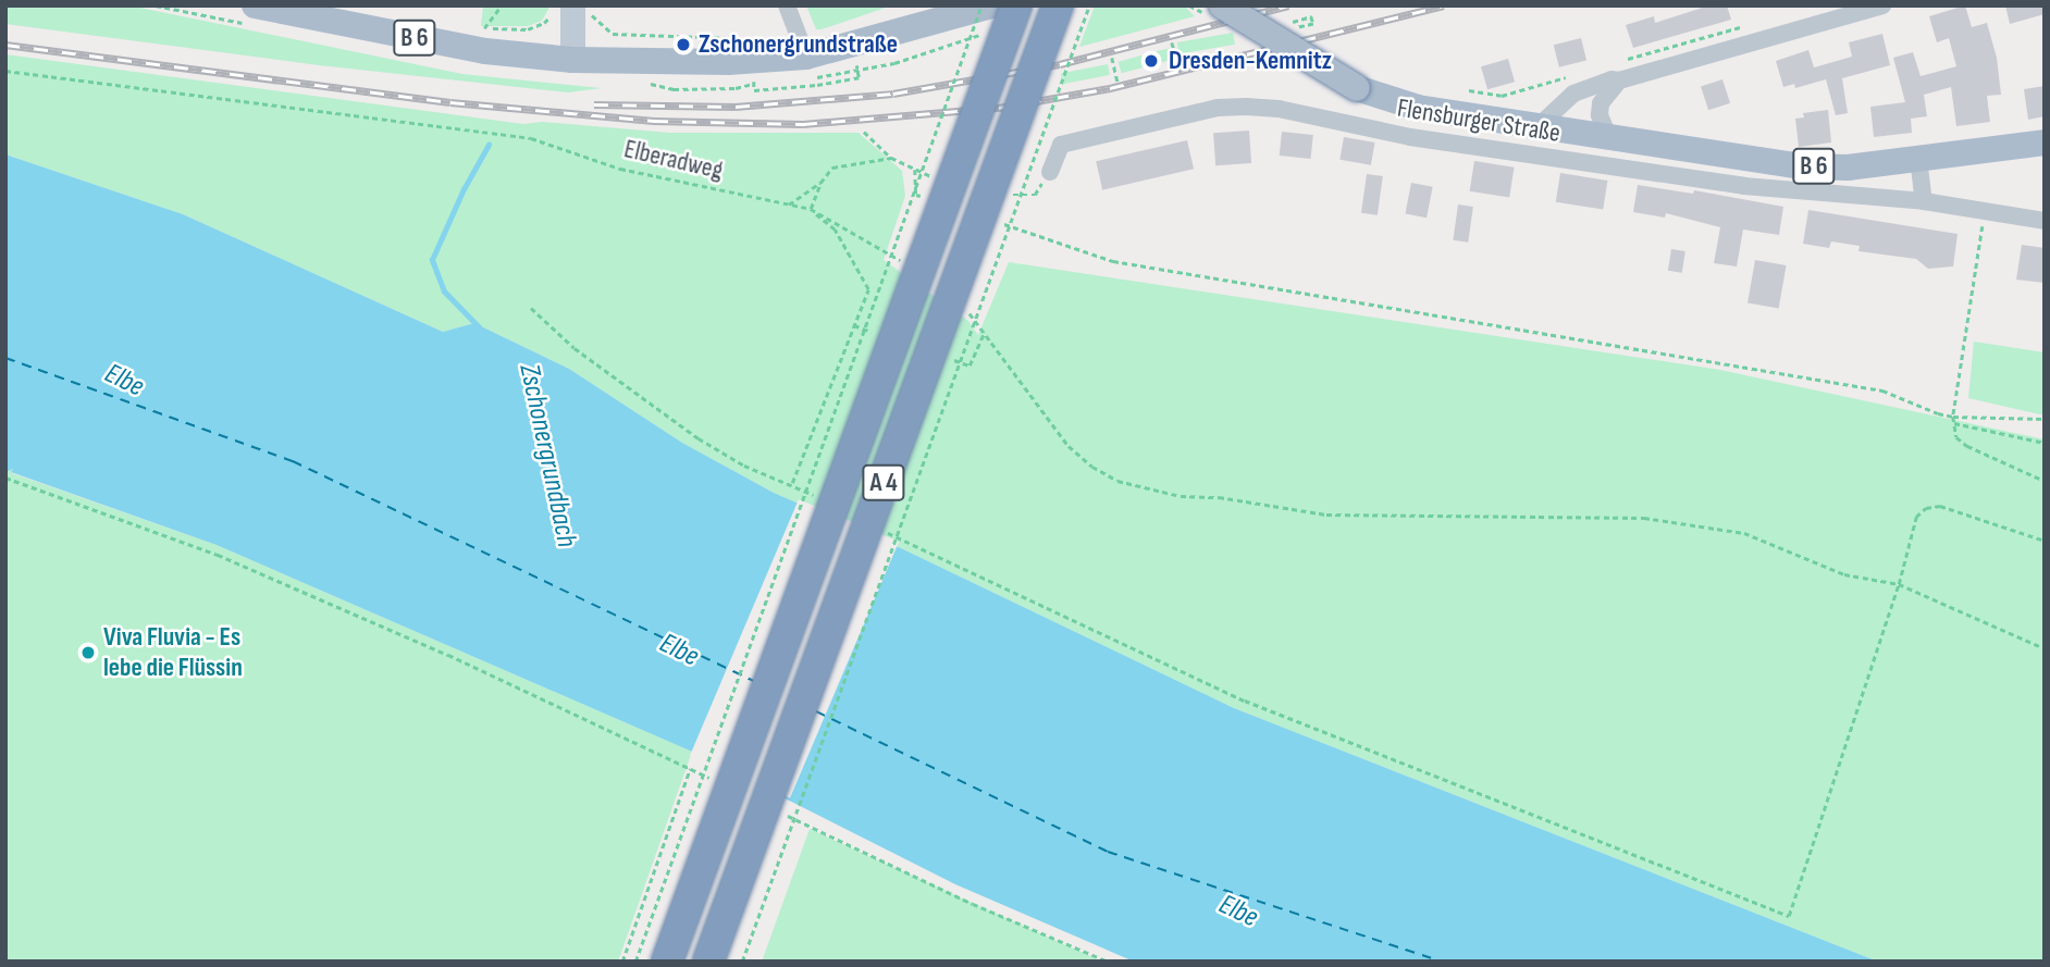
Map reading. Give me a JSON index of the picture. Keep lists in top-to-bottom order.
{
  "streets": {
    "highway": ["A 4"],
    "main road": ["B 6"],
    "street": ["Flensburger Straße"],
    "path": ["Elberadweg"]
  },
  "water": ["Elbe", "Zschonergrundbach"],
  "places": ["Zschonergrundstraße", "Dresden-Kemnitz", "Viva Fluvia - Es lebe die Flüssin"]
}
